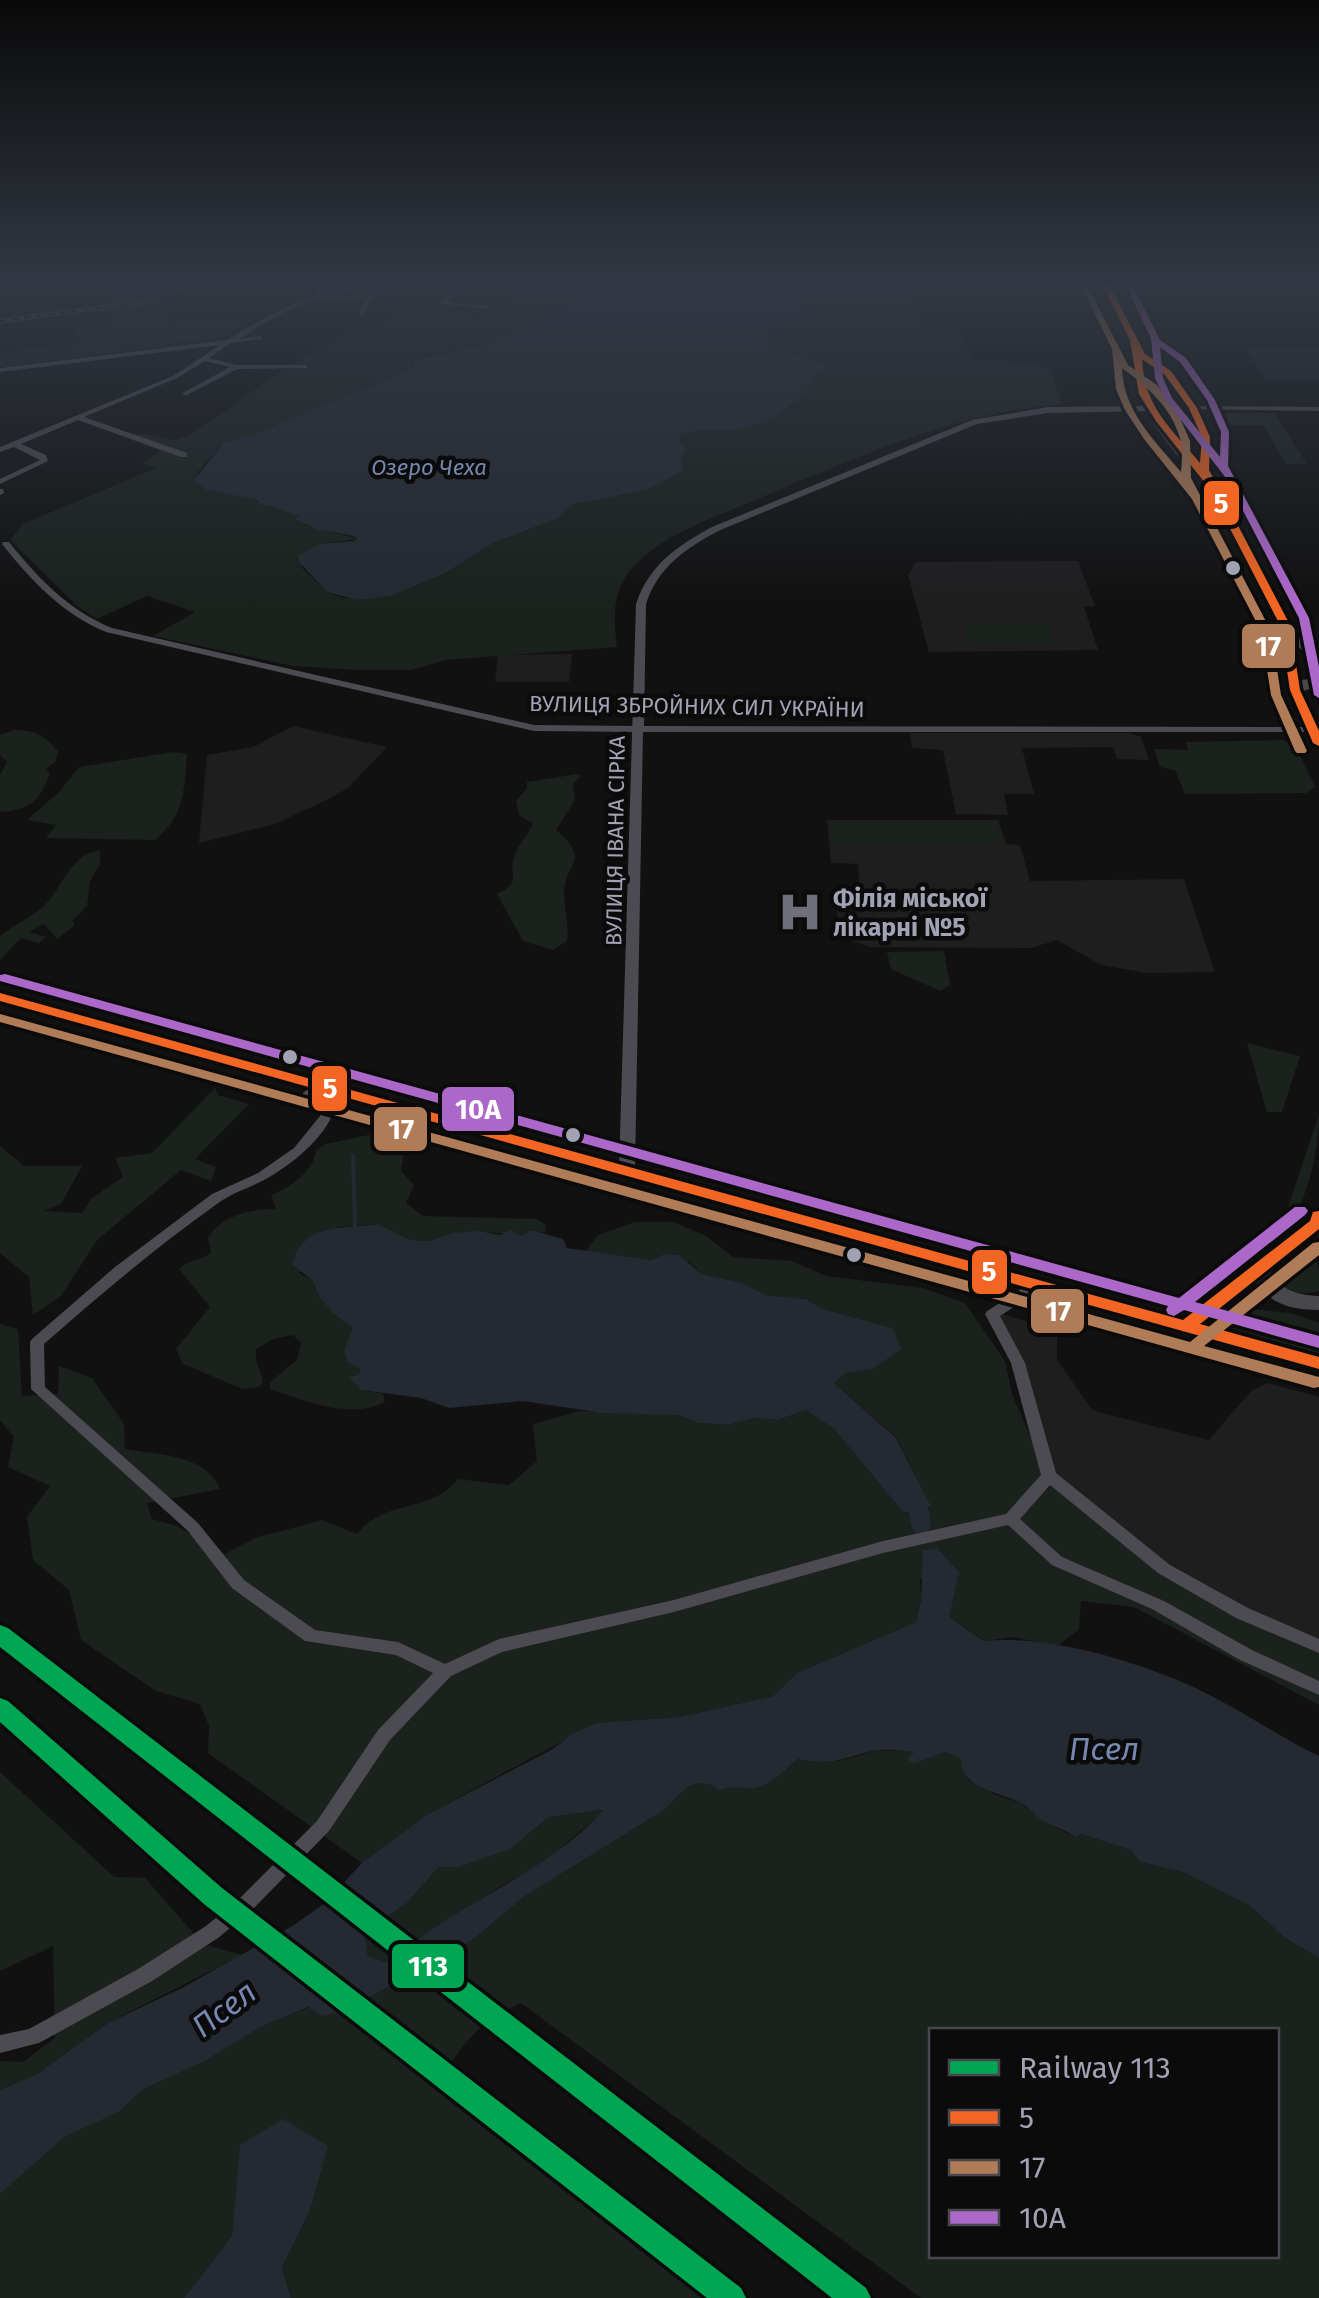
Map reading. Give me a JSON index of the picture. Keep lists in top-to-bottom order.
{
  "streets": {
    "street": ["ВУЛИЦЯ ЗБРОЙНИХ СИЛ УКРАЇНИ", "ВУЛИЦЯ ІВАНА СІРКА"]
  },
  "crossings": [
    ["ВУЛИЦЯ ЗБРОЙНИХ СИЛ УКРАЇНИ", "ВУЛИЦЯ ІВАНА СІРКА"]
  ],
  "water": ["Озеро Чеха", "Псел"],
  "places": {
    "hospital": ["Філія міської лікарні №5"]
  },
  "lines": [
    "transit line 5",
    "transit line 17",
    "transit line 10А",
    "rail line 113"
  ],
  "legend": [
    "Railway 113",
    "5",
    "17",
    "10А"
  ]
}
